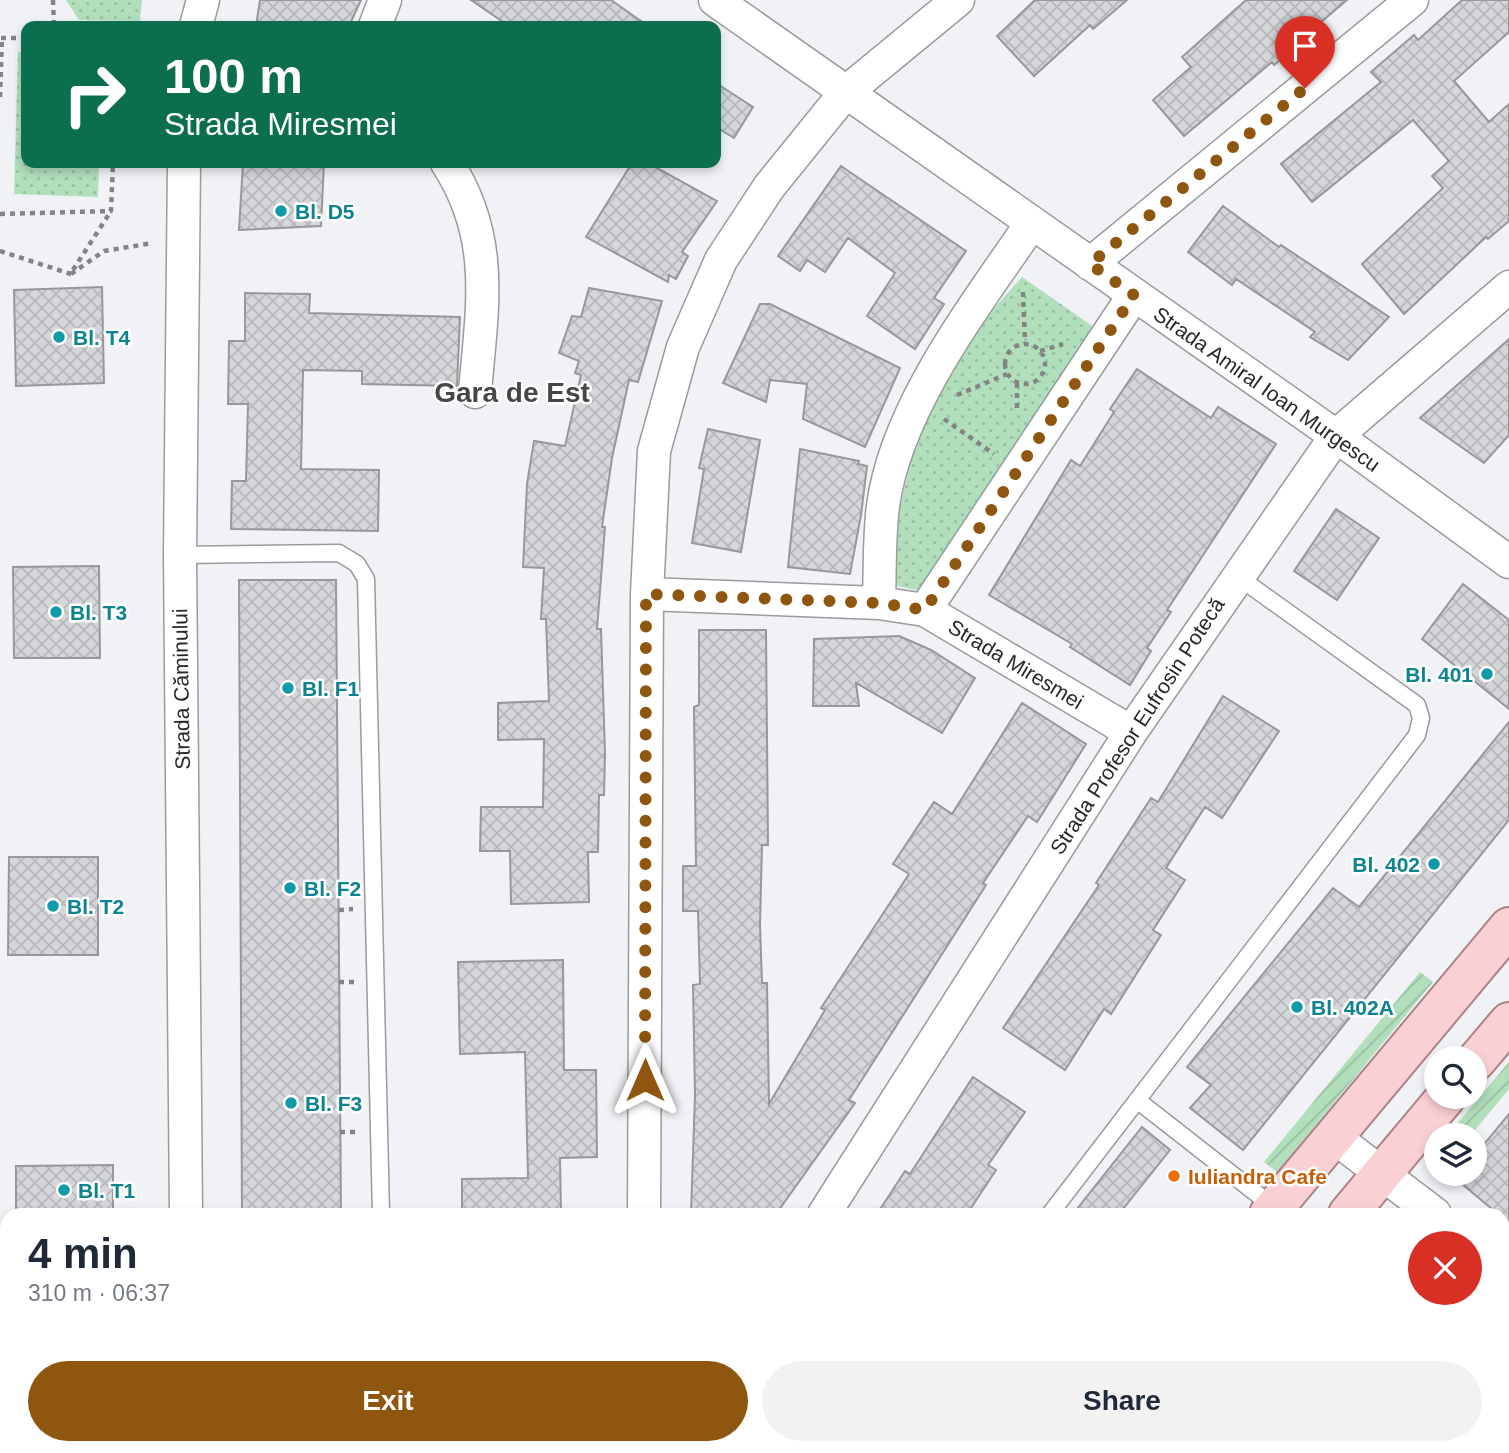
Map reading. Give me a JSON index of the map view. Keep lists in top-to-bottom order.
{
  "streets": {
    "street": [
      "Strada Amiral Ioan Murgescu",
      "Strada Miresmei",
      "Strada Căminului",
      "Strada Profesor Eufrosin Potecă"
    ]
  },
  "crossings": [
    ["Strada Amiral Ioan Murgescu", "Strada Profesor Eufrosin Potecă"],
    ["Strada Miresmei", "Strada Profesor Eufrosin Potecă"]
  ],
  "districts": ["Gara de Est"],
  "places": [
    "Bl. D5",
    "Bl. T4",
    "Bl. T3",
    "Bl. 401",
    "Bl. F1",
    "Bl. 402",
    "Bl. F2",
    "Bl. T2",
    "Bl. 402A",
    "Bl. F3",
    "Iuliandra Cafe",
    "Bl. T1"
  ],
  "page": {
    "turn": ["100 m", "Strada Miresmei"],
    "heading": ["4 min", "310 m · 06:37"],
    "buttons": ["Exit", "Share"]
  }
}
